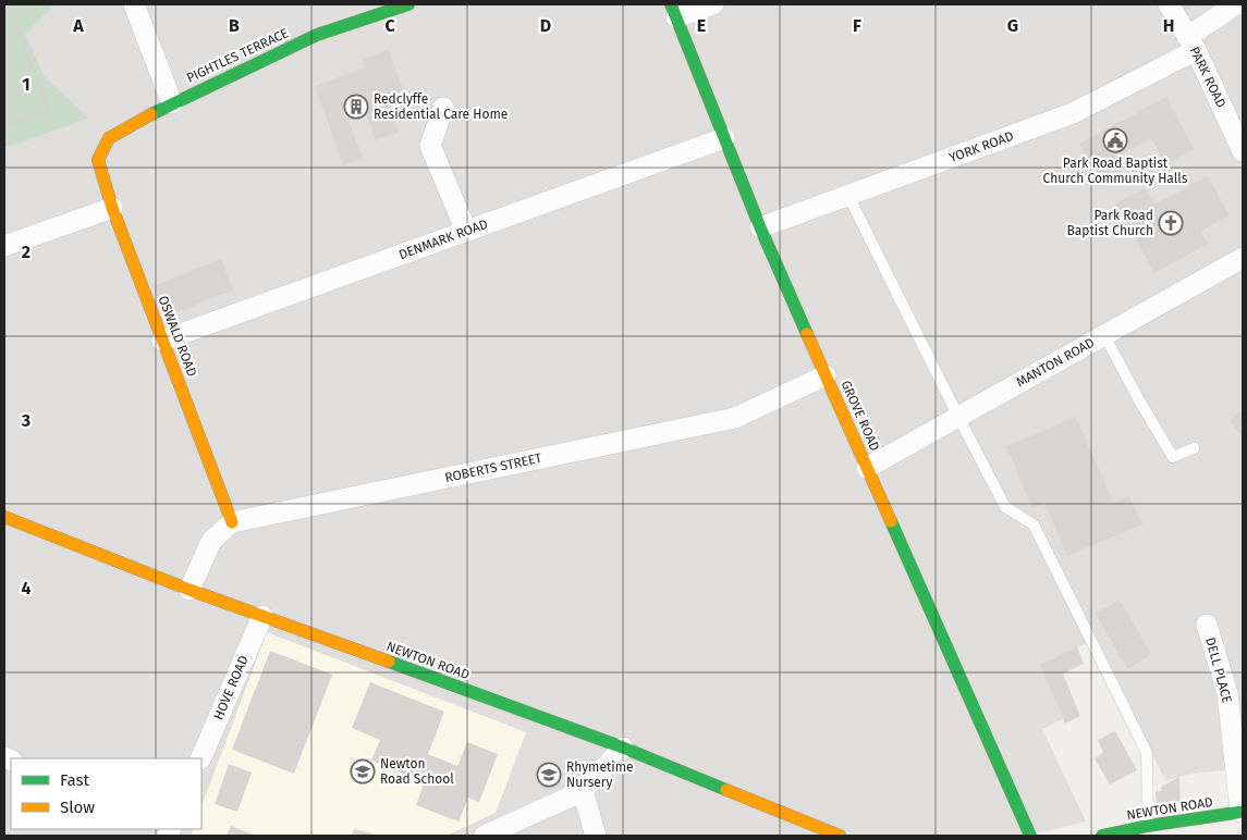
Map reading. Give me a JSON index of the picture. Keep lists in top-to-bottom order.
{
  "streets": {
    "street": [
      "PIGHTLES TERRACE",
      "PARK ROAD",
      "YORK ROAD",
      "DENMARK ROAD",
      "OSWALD ROAD",
      "MANTON ROAD",
      "GROVE ROAD",
      "ROBERTS STREET",
      "NEWTON ROAD",
      "DELL PLACE",
      "HOVE ROAD"
    ]
  },
  "crossings": [
    ["PIGHTLES TERRACE", "OSWALD ROAD"],
    ["PARK ROAD", "YORK ROAD"],
    ["YORK ROAD", "GROVE ROAD"],
    ["DENMARK ROAD", "OSWALD ROAD"],
    ["DENMARK ROAD", "GROVE ROAD"],
    ["OSWALD ROAD", "ROBERTS STREET"],
    ["MANTON ROAD", "GROVE ROAD"],
    ["GROVE ROAD", "ROBERTS STREET"],
    ["NEWTON ROAD", "DELL PLACE"],
    ["NEWTON ROAD", "HOVE ROAD"]
  ],
  "places": {
    "building": ["Redclyffe Residential Care Home"],
    "public building": ["Park Road Baptist Church Community Halls"],
    "church": ["Park Road Baptist Church"],
    "school or university": ["Newton Road School", "Rhymetime Nursery"]
  },
  "legend": ["Fast", "Slow"],
  "grid": {
    "columns": [
      "A",
      "B",
      "C",
      "D",
      "E",
      "F",
      "G",
      "H"
    ],
    "rows": [
      "1",
      "2",
      "3",
      "4"
    ]
  }
}
